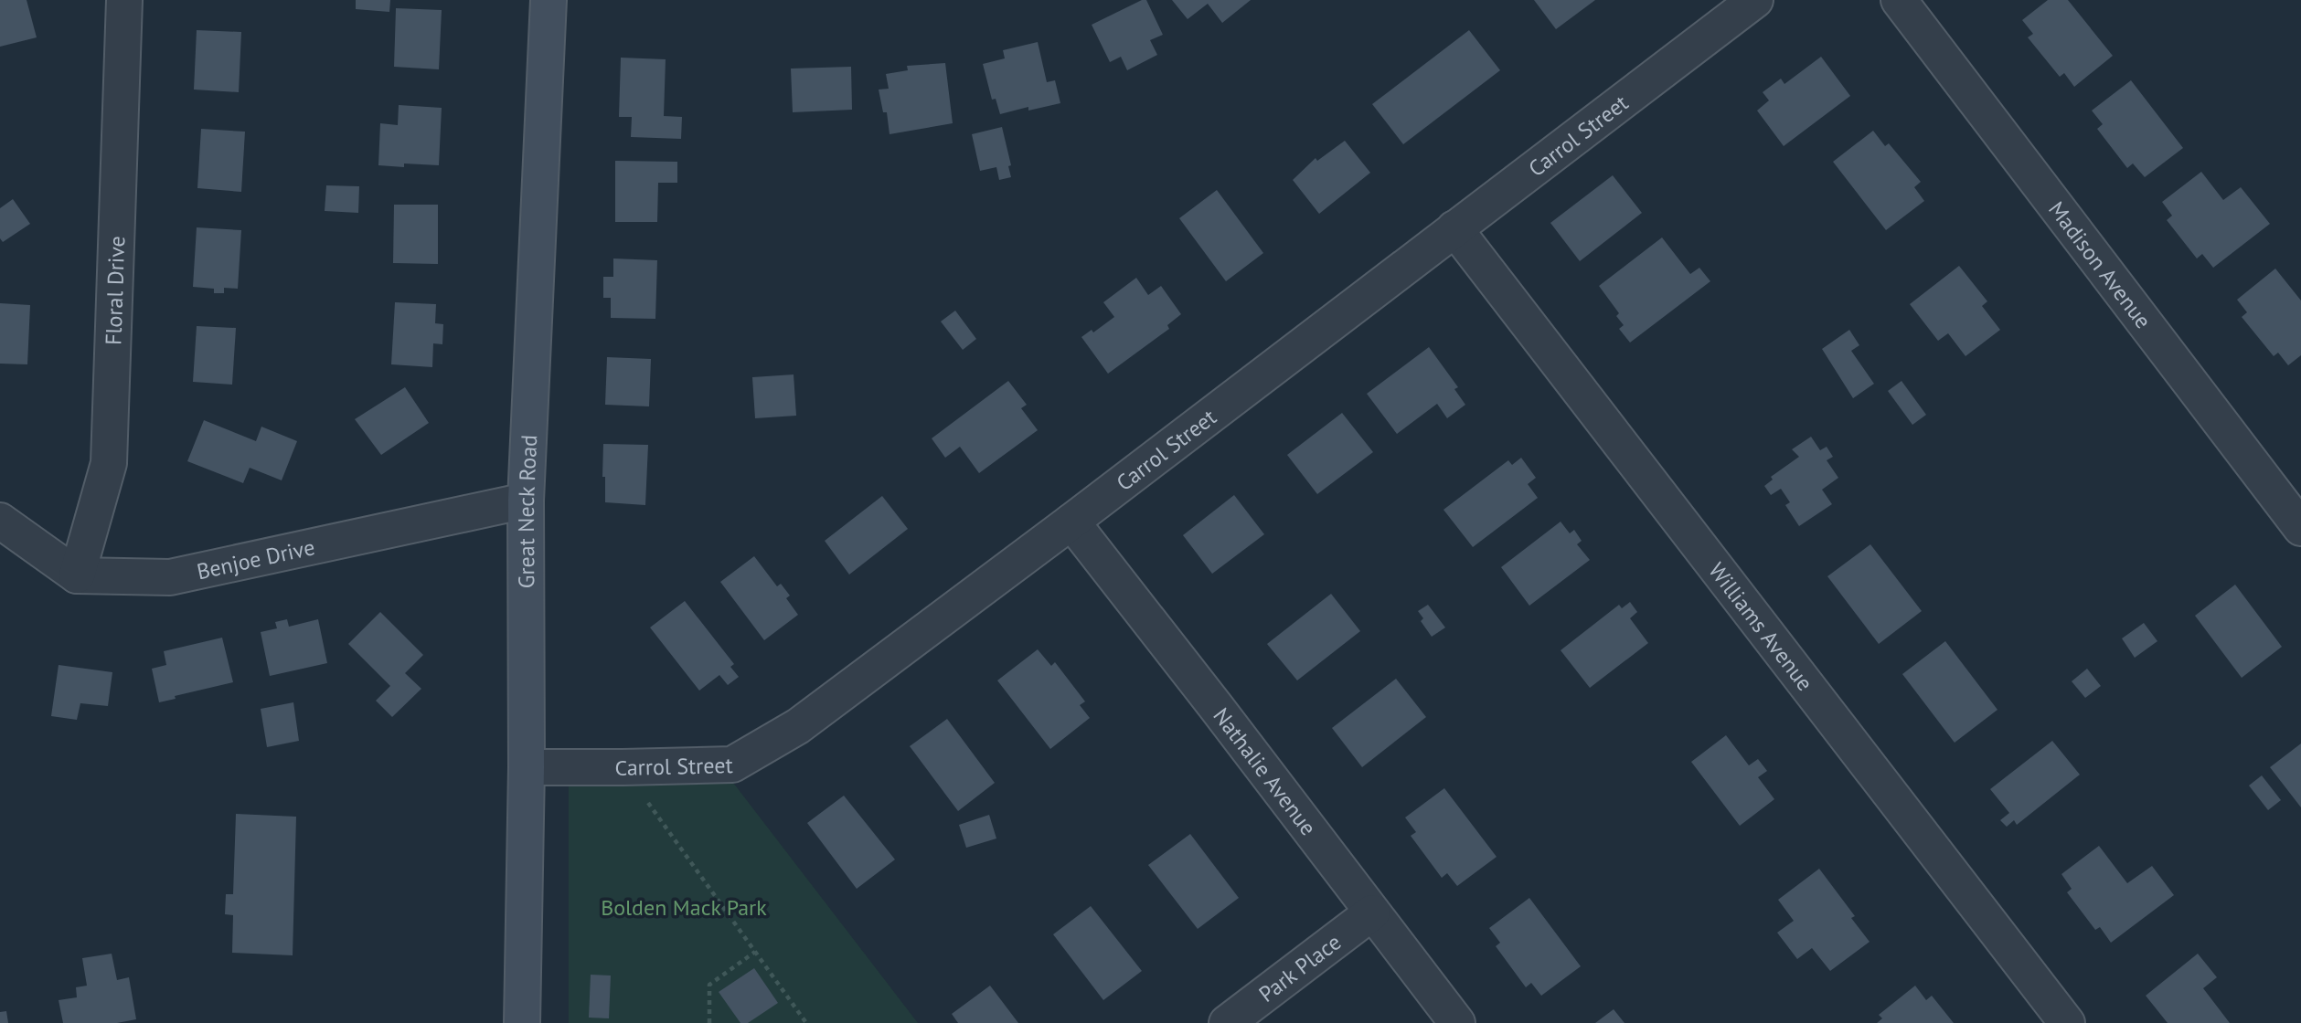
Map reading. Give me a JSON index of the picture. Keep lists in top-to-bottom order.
{
  "streets": {
    "main road": ["Great Neck Road"],
    "street": [
      "Carrol Street",
      "Madison Avenue",
      "Floral Drive",
      "Benjoe Drive",
      "Williams Avenue",
      "Nathalie Avenue",
      "Park Place"
    ]
  },
  "crossings": [
    ["Carrol Street", "Great Neck Road"],
    ["Carrol Street", "Williams Avenue"],
    ["Carrol Street", "Nathalie Avenue"],
    ["Floral Drive", "Benjoe Drive"],
    ["Great Neck Road", "Benjoe Drive"],
    ["Nathalie Avenue", "Park Place"]
  ],
  "parks": ["Bolden Mack Park"]
}
